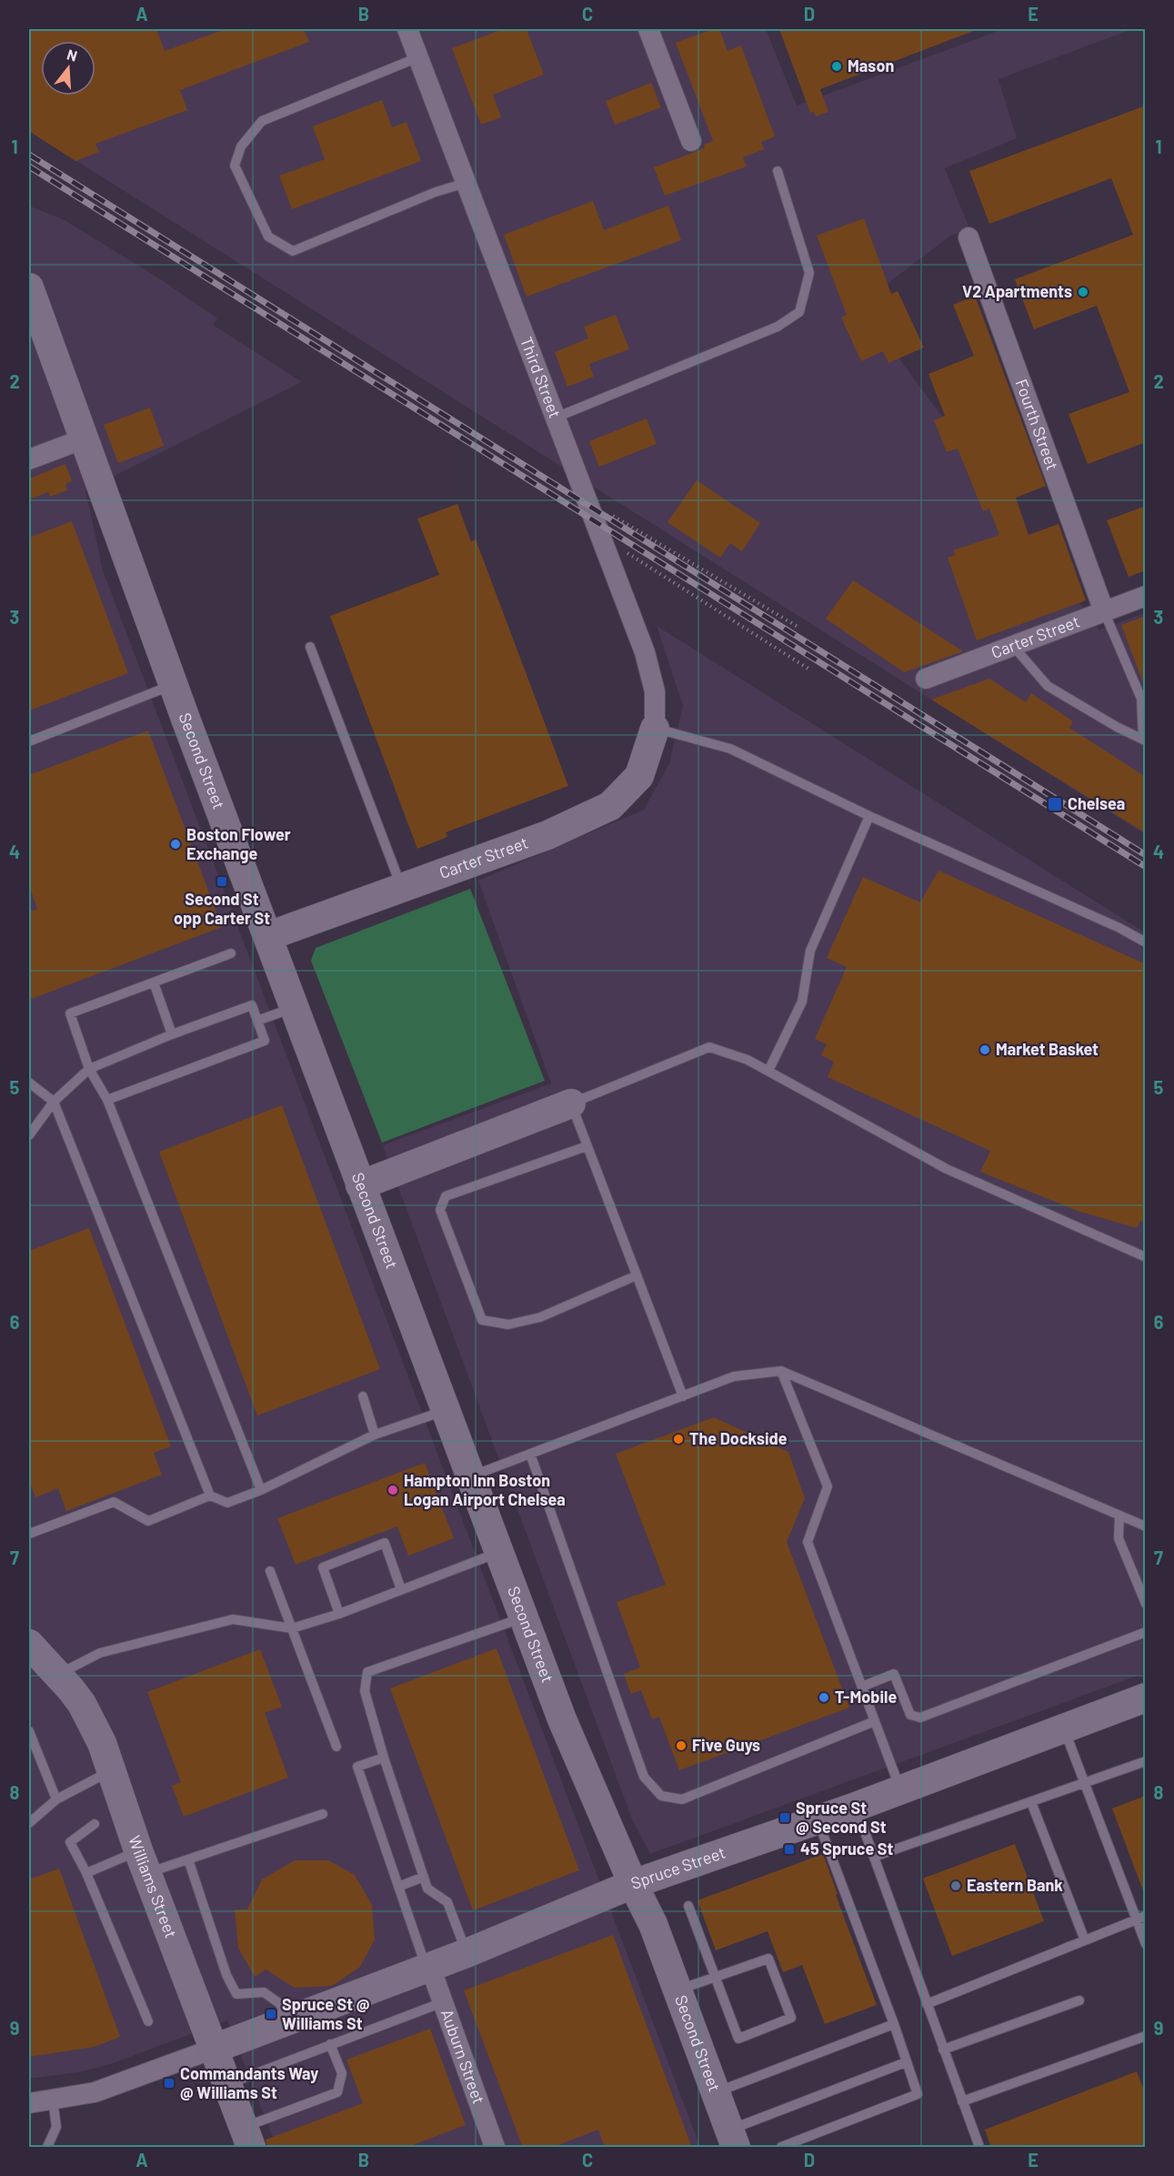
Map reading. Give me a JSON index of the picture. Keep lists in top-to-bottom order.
{
  "streets": {
    "main road": [
      "Carter Street",
      "Second Street",
      "Spruce Street",
      "Williams Street"
    ],
    "street": ["Third Street", "Fourth Street", "Auburn Street"]
  },
  "crossings": [
    ["Third Street", "Carter Street"],
    ["Fourth Street", "Carter Street"],
    ["Carter Street", "Second Street"],
    ["Second Street", "Spruce Street"],
    ["Spruce Street", "Williams Street"],
    ["Spruce Street", "Auburn Street"]
  ],
  "places": {
    "other": [
      "Mason",
      "V2 Apartments",
      "Boston Flower Exchange",
      "Market Basket",
      "The Dockside",
      "Hampton Inn Boston Logan Airport Chelsea",
      "T-Mobile",
      "Five Guys",
      "Eastern Bank"
    ],
    "transit": [
      "Chelsea",
      "Second St opp Carter St",
      "Spruce St @ Second St",
      "45 Spruce St",
      "Spruce St @ Williams St",
      "Commandants Way @ Williams St"
    ]
  },
  "north": "top",
  "grid": {
    "columns": [
      "A",
      "B",
      "C",
      "D",
      "E"
    ],
    "rows": [
      "1",
      "2",
      "3",
      "4",
      "5",
      "6",
      "7",
      "8",
      "9"
    ]
  }
}
